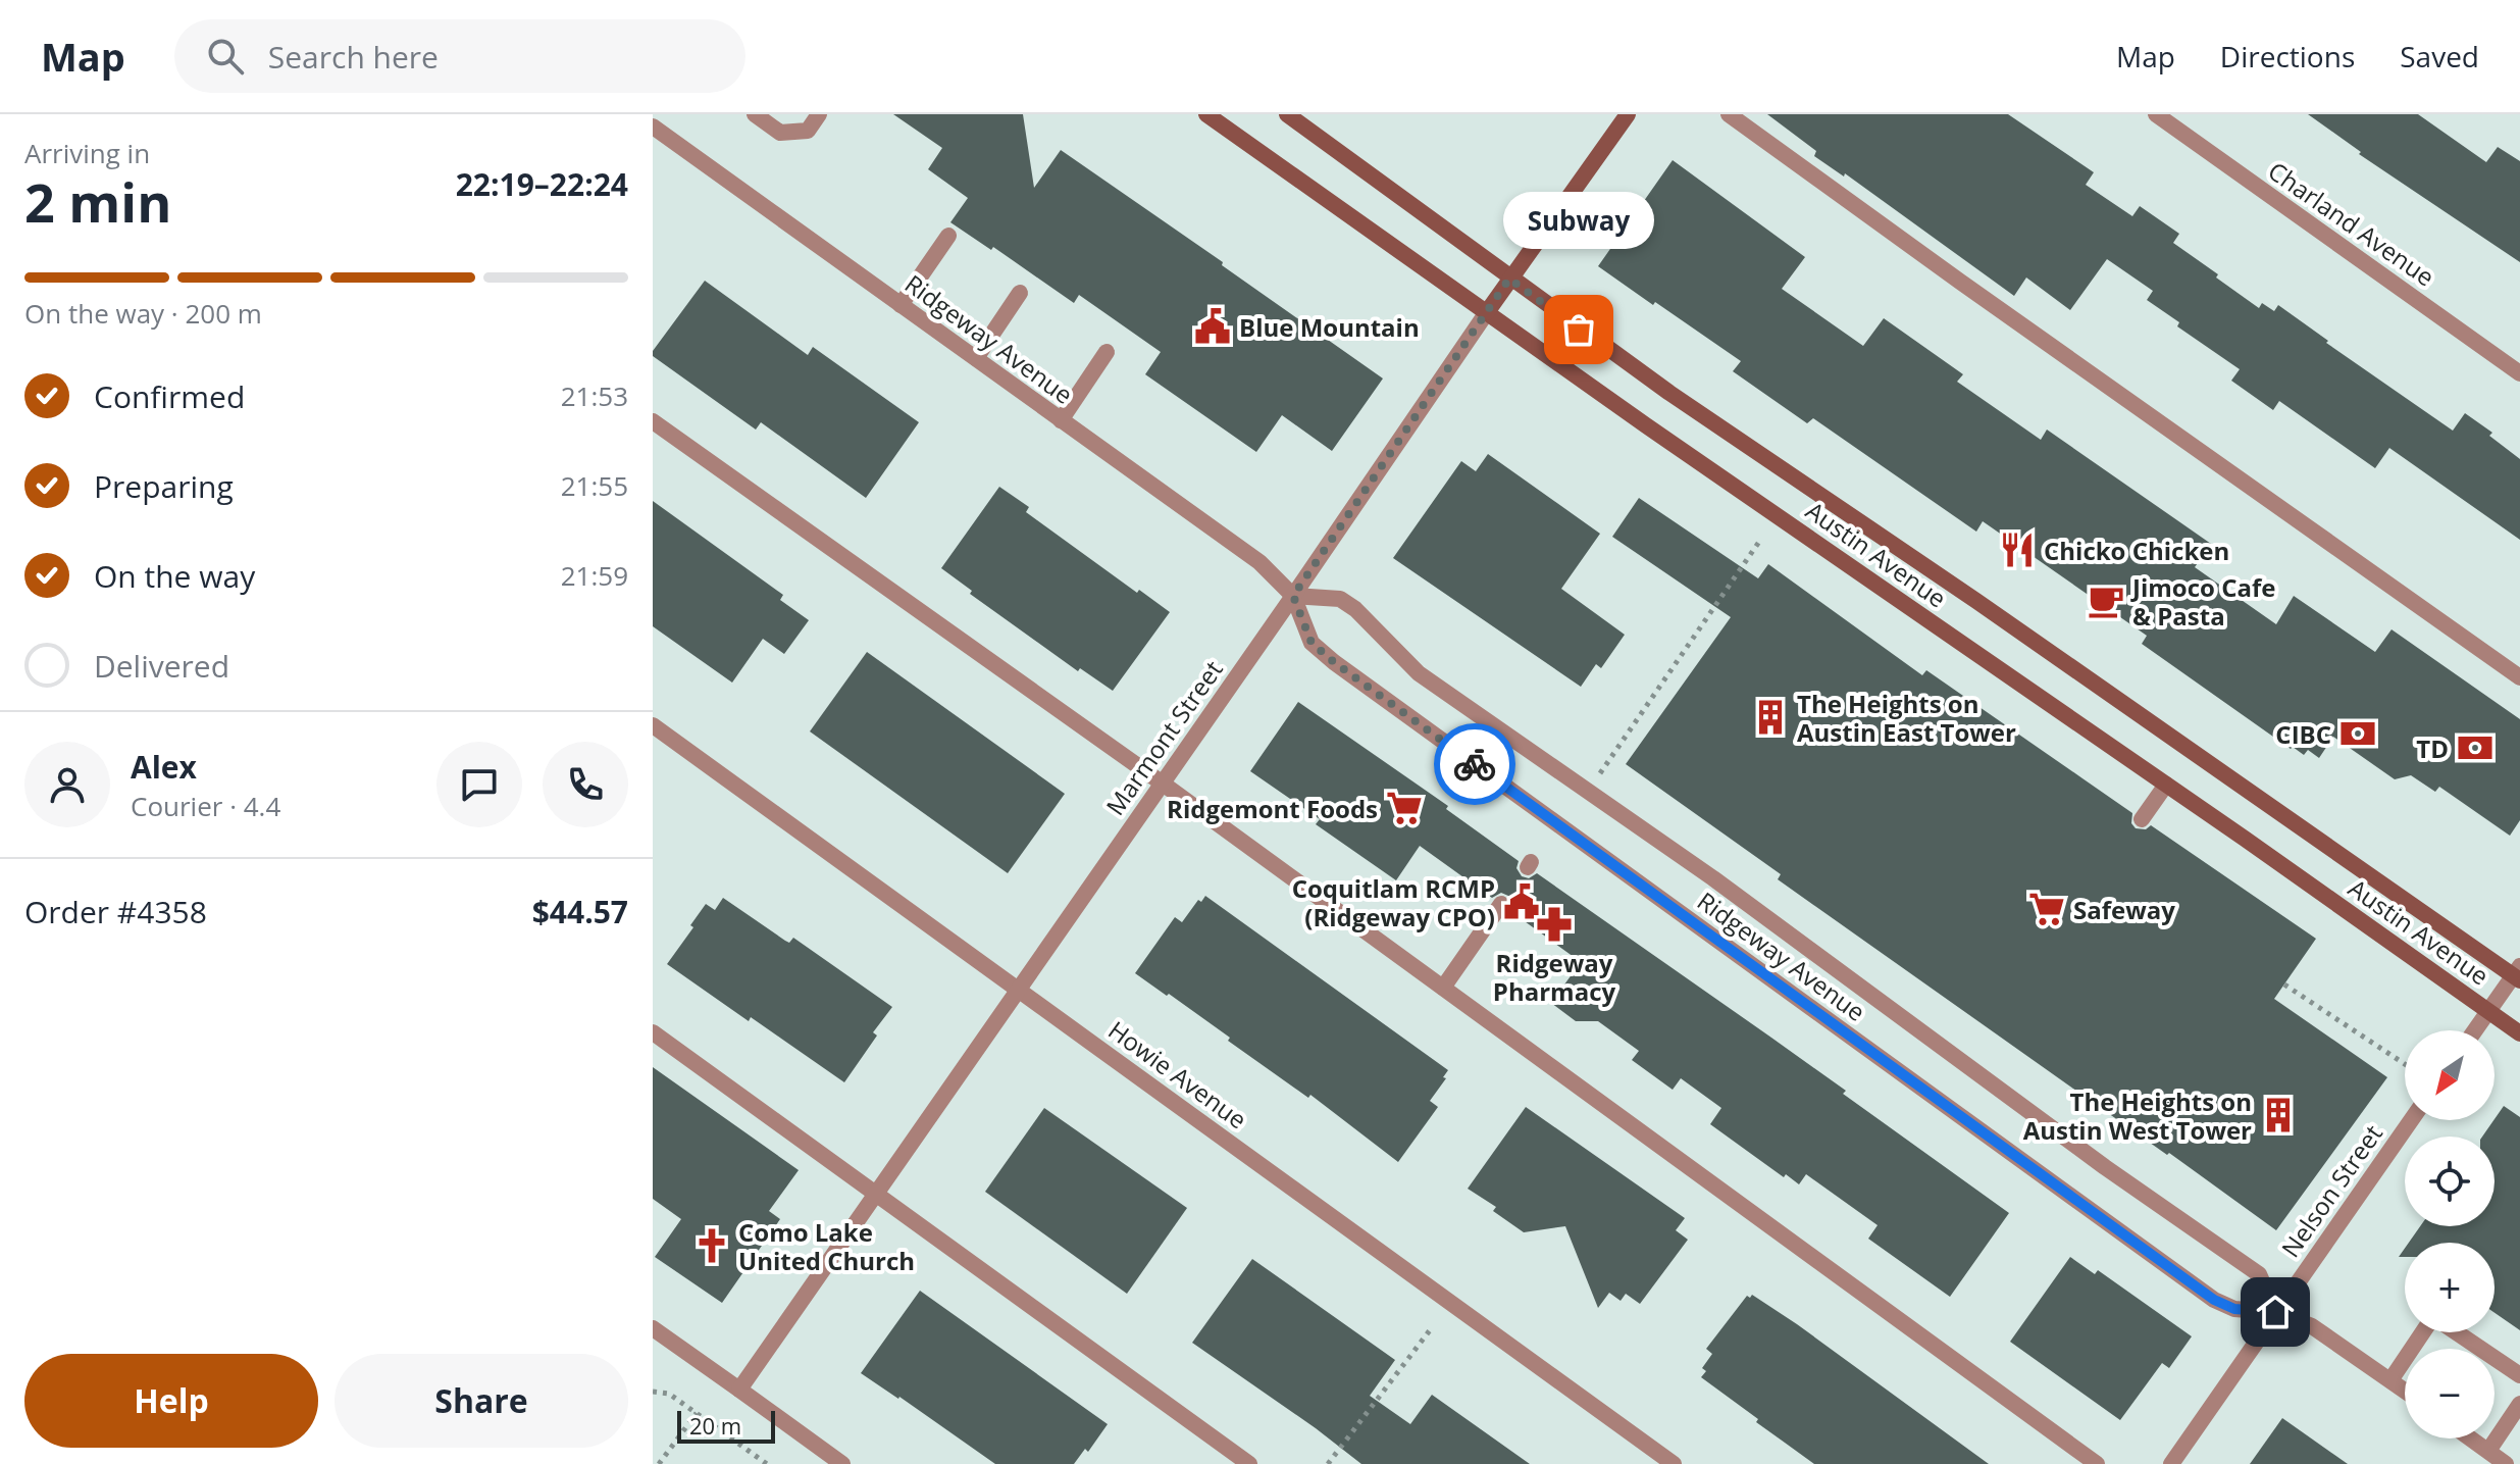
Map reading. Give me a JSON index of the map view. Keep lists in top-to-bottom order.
{
  "streets": {
    "main road": ["Austin Avenue", "Marmont Street"],
    "street": [
      "Charland Avenue",
      "Ridgeway Avenue",
      "Howie Avenue",
      "Nelson Street"
    ]
  },
  "crossings": [
    ["Ridgeway Avenue", "Marmont Street"],
    ["Ridgeway Avenue", "Nelson Street"],
    ["Austin Avenue", "Marmont Street"],
    ["Marmont Street", "Howie Avenue"]
  ],
  "places": {
    "public building": ["Blue Mountain", "Coquitlam RCMP (Ridgeway CPO)"],
    "other": ["Subway"],
    "restaurant": ["Chicko Chicken"],
    "cafe": ["Jimoco Cafe & Pasta"],
    "building": ["The Heights on Austin East Tower", "The Heights on Austin West Tower"],
    "bank": ["CIBC", "TD"],
    "supermarket": ["Ridgemont Foods", "Safeway"],
    "pharmacy": ["Ridgeway Pharmacy"],
    "church": ["Como Lake United Church"]
  },
  "scale_bar": "20 m",
  "north": "bottom left",
  "page": {
    "header": "Map",
    "search": "Search here",
    "nav": ["Map", "Directions", "Saved"],
    "heading": ["2 min", "Arriving in", "22:19–22:24"],
    "panel": [
      "Alex",
      "Courier · 4.4",
      "Order #4358",
      "$44.57"
    ],
    "bubble": "Subway",
    "bar": "On the way · 200 m",
    "list": [
      ["Confirmed", "21:53"],
      ["Preparing", "21:55"],
      ["On the way", "21:59"],
      "Delivered"
    ],
    "map_buttons": ["+", "−"],
    "buttons": ["Help", "Share"],
    "scale": "20 m"
  }
}
